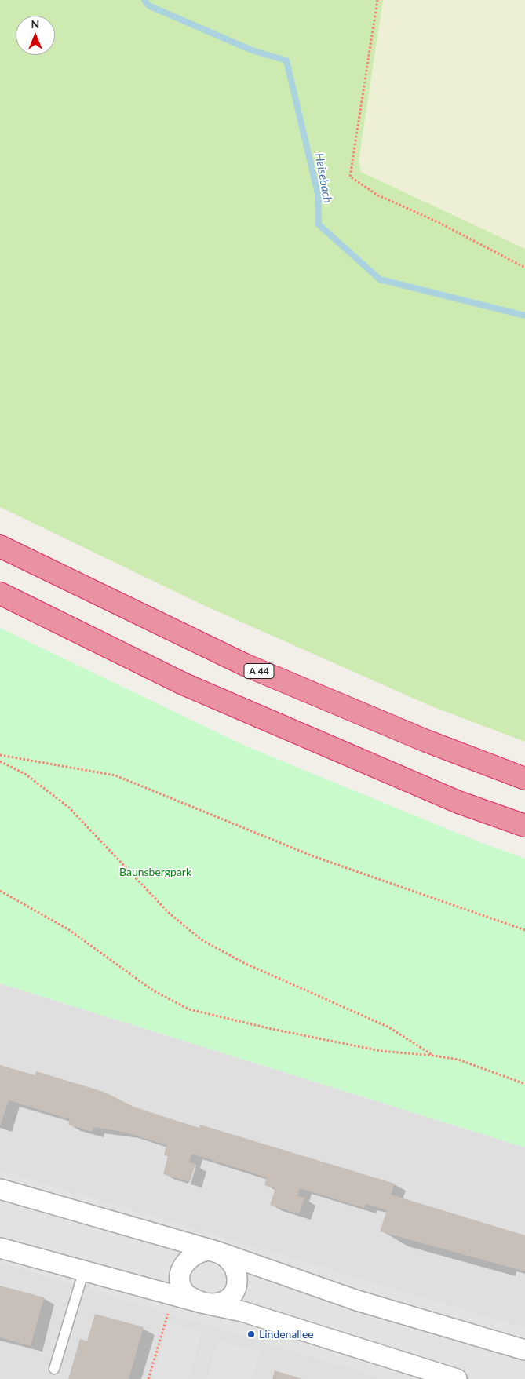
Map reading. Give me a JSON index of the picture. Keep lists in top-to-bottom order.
{
  "streets": {
    "highway": ["A 44"]
  },
  "water": ["Heisebach"],
  "parks": ["Baunsbergpark"],
  "places": ["Lindenallee"],
  "north": "top"
}
